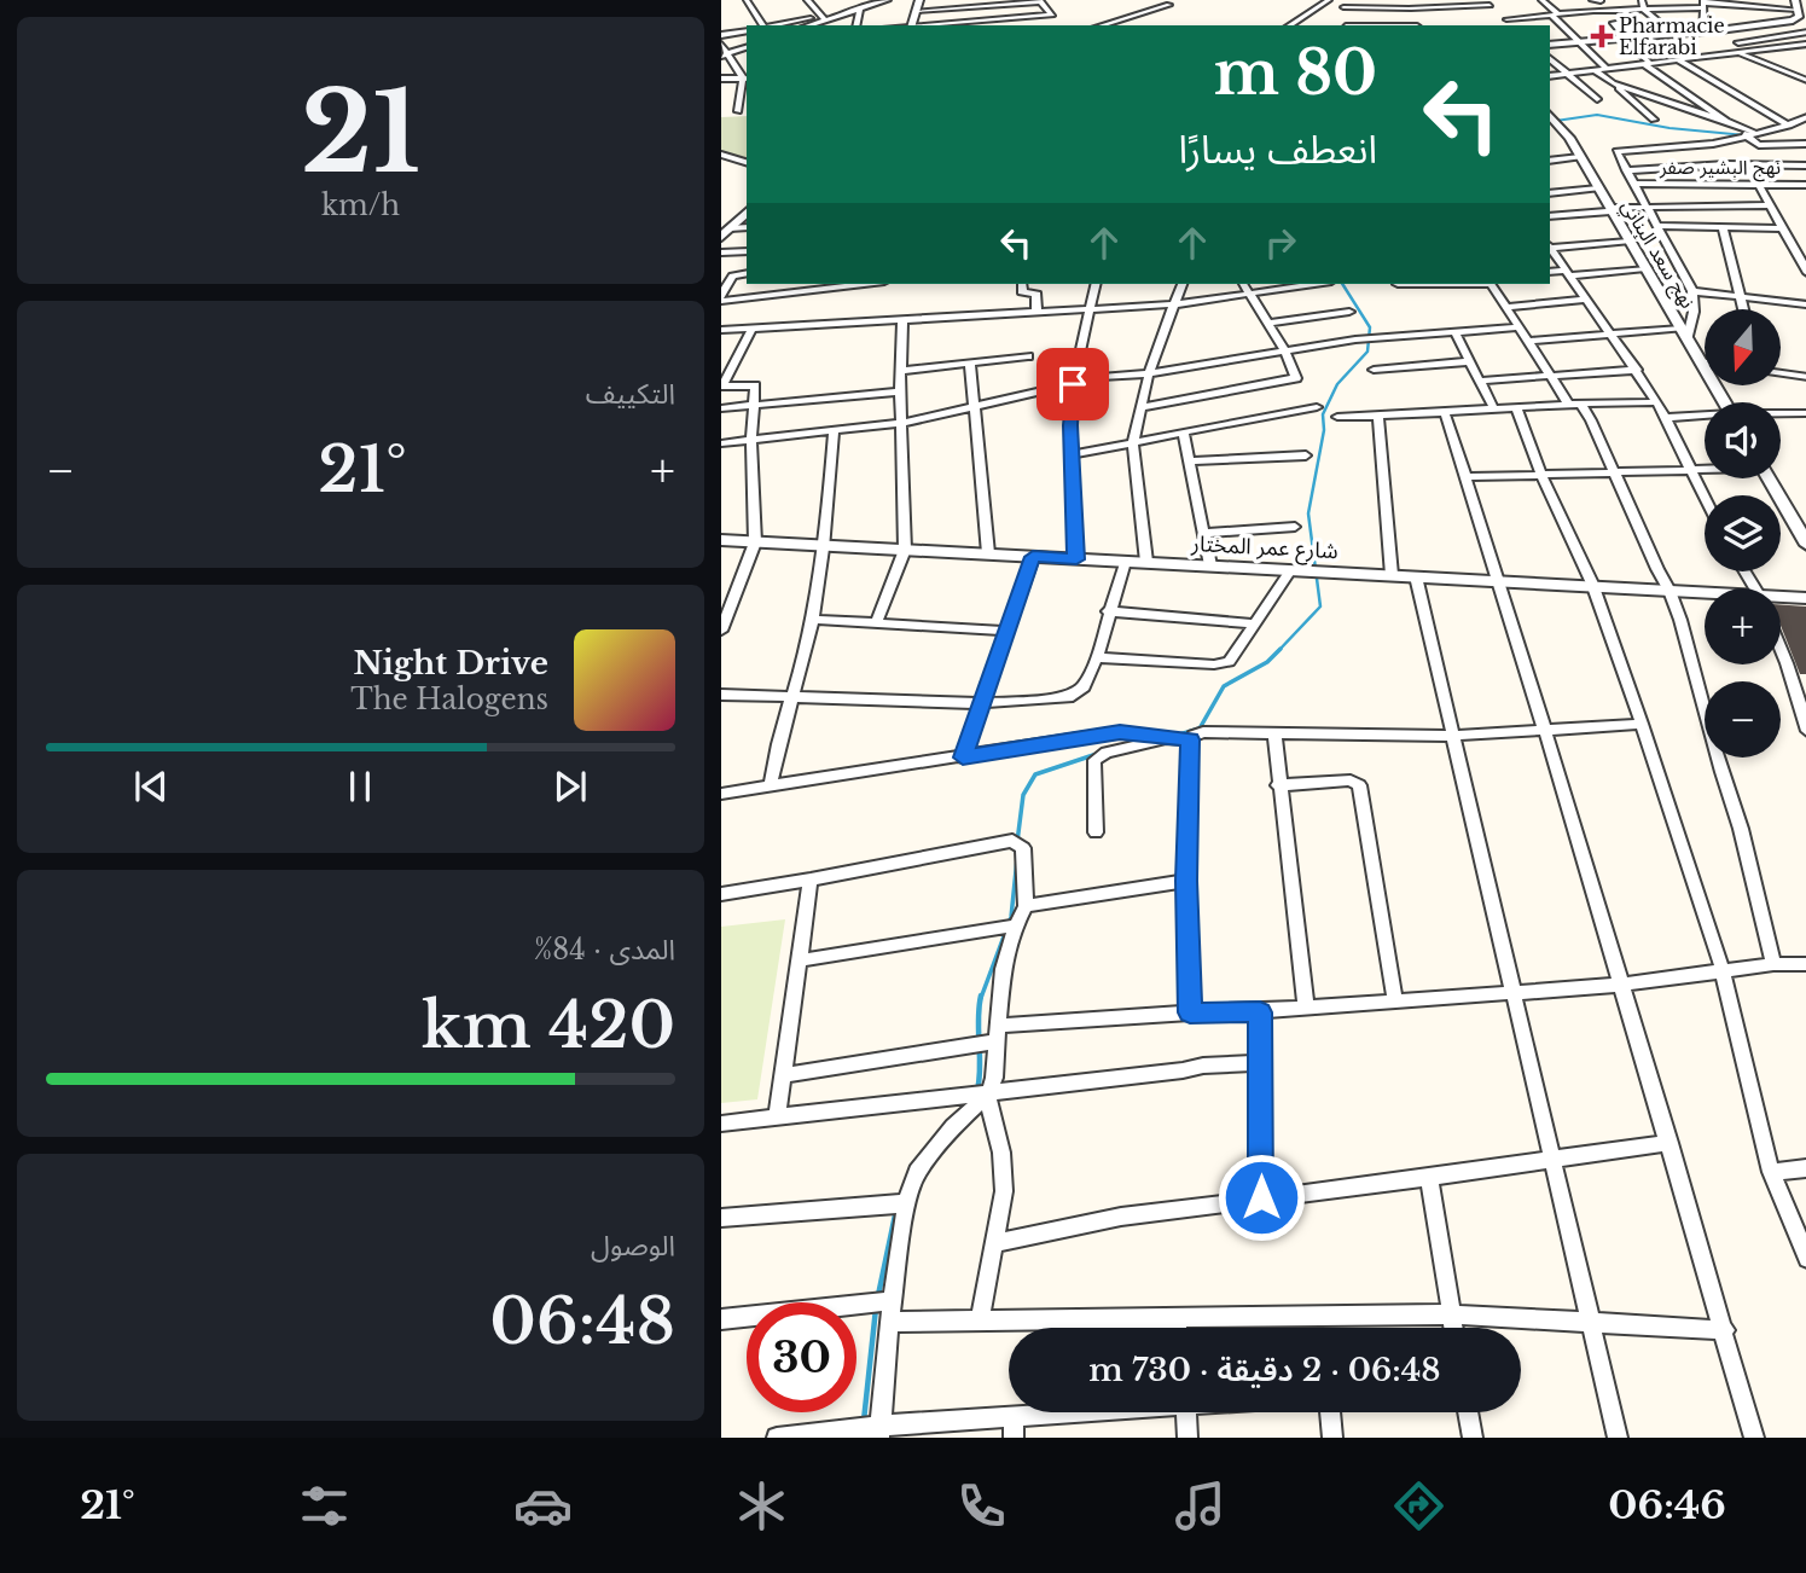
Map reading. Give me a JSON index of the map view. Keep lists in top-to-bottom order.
{
  "streets": {
    "street": ["نهج البشير صفر", "نهج سعد البناني", "شارع عمر المختار"]
  },
  "places": {
    "health": ["Pharmacie Elfarabi"]
  },
  "north": "bottom",
  "page": {
    "tile": [
      ["21", "km/h"],
      "التكييف",
      ["المدى · 84%", "420 km"],
      ["الوصول", "06:48"]
    ],
    "turn": ["80 m", "انعطف يسارًا"],
    "map_buttons": ["+", "−"],
    "heat": ["−", "21°", "+"],
    "song": ["Night Drive", "The Halogens"],
    "limit": "30",
    "trip": "06:48 · 2 دقيقة · 730 m",
    "tabs": ["06:46", "21°"]
  }
}
